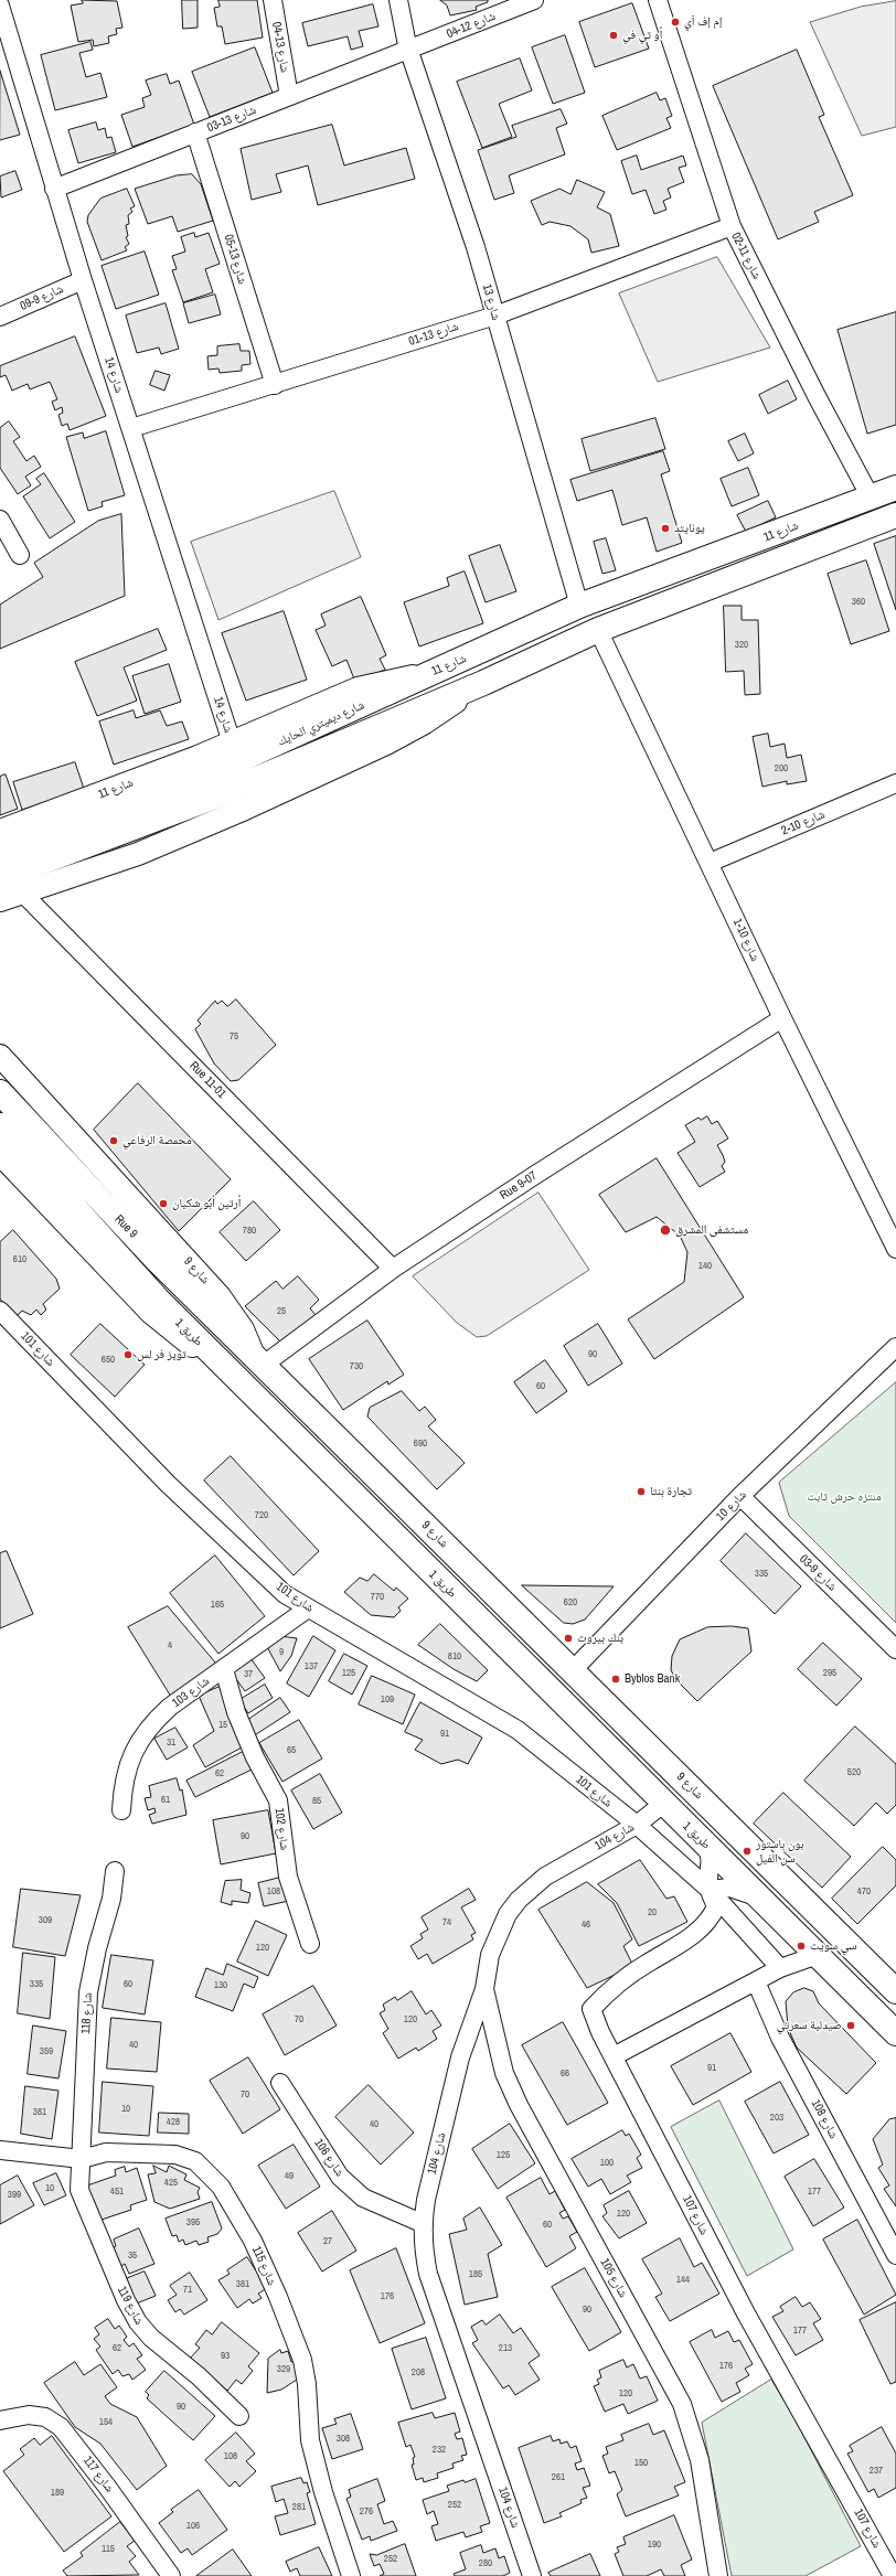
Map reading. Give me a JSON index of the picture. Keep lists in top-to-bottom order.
{
  "streets": {
    "main road": [
      "شارع 11",
      "شارع ديميتري الحايك",
      "Rue 9",
      "شارع 9",
      "طريق 1"
    ],
    "street": [
      "شارع 12-04",
      "شارع 13-04",
      "شارع 13-03",
      "شارع 11-02",
      "شارع 13-05",
      "شارع 9-09",
      "شارع 13",
      "شارع 13-01",
      "شارع 14",
      "شارع 10-2",
      "شارع 10-1",
      "Rue 11-01",
      "Rue 9-07",
      "شارع 101",
      "شارع 10",
      "شارع 9-03",
      "شارع 103",
      "شارع 102",
      "شارع 104",
      "شارع 118",
      "شارع 108",
      "شارع 106",
      "شارع 107",
      "شارع 115",
      "شارع 105",
      "شارع 119",
      "شارع 117"
    ]
  },
  "crossings": [
    ["شارع 12-04", "شارع 13-03"],
    ["شارع 12-04", "شارع 13"],
    ["شارع 13-04", "شارع 13-03"],
    ["شارع 13-03", "شارع 13-05"],
    ["شارع 13-03", "شارع 13"],
    ["شارع 13-03", "شارع 14"],
    ["شارع 11-02", "شارع 13-01"],
    ["شارع 11-02", "شارع 11"],
    ["شارع 13-05", "شارع 13-01"],
    ["شارع 9-09", "شارع 14"],
    ["شارع 13", "شارع 13-01"],
    ["شارع 13", "شارع 11"],
    ["شارع 13-01", "شارع 14"],
    ["شارع 14", "شارع 11"],
    ["شارع 11", "شارع ديميتري الحايك"],
    ["شارع 10-2", "شارع 10-1"],
    ["شارع 10-1", "Rue 9-07"],
    ["Rue 11-01", "Rue 9-07"],
    ["Rue 9-07", "Rue 9"],
    ["Rue 9-07", "شارع 9"],
    ["Rue 9", "شارع 9"],
    ["شارع 9", "شارع 10"],
    ["طريق 1", "شارع 104"],
    ["طريق 1", "شارع 107"],
    ["شارع 101", "شارع 103"],
    ["شارع 101", "شارع 104"],
    ["شارع 101", "شارع 107"],
    ["شارع 10", "شارع 9-03"],
    ["شارع 103", "شارع 102"],
    ["شارع 104", "شارع 106"],
    ["شارع 104", "شارع 105"],
    ["شارع 118", "شارع 115"],
    ["شارع 118", "شارع 119"],
    ["شارع 115", "شارع 119"]
  ],
  "parks": ["منتزه حرش ثابت"],
  "places": [
    "إم إف آي",
    "أو تي في",
    "يونايتد",
    "محمصة الرفاعي",
    "أرتين أبو شكيان",
    "مستشفى المشرق",
    "تويز فر لس",
    "تجارة بنتا",
    "بنك بيروت",
    "Byblos Bank",
    "بون باستور سن الفيل",
    "سي سويت",
    "صيدلية سعرتي"
  ],
  "house_numbers": [
    "360",
    "320",
    "200",
    "75",
    "780",
    "610",
    "140",
    "25",
    "90",
    "650",
    "730",
    "60",
    "690",
    "720",
    "335",
    "770",
    "620",
    "165",
    "4",
    "9",
    "810",
    "137",
    "125",
    "295",
    "37",
    "109",
    "15",
    "91",
    "31",
    "65",
    "520",
    "62",
    "61",
    "85",
    "90",
    "108",
    "470",
    "20",
    "309",
    "74",
    "46",
    "120",
    "335",
    "60",
    "130",
    "70",
    "120",
    "40",
    "359",
    "91",
    "66",
    "70",
    "10",
    "381",
    "203",
    "428",
    "40",
    "125",
    "100",
    "49",
    "425",
    "10",
    "451",
    "177",
    "399",
    "120",
    "395",
    "60",
    "27",
    "35",
    "185",
    "144",
    "381",
    "71",
    "176",
    "90",
    "177",
    "62",
    "213",
    "93",
    "176",
    "329",
    "208",
    "120",
    "90",
    "154",
    "308",
    "232",
    "108",
    "150",
    "237",
    "261",
    "189",
    "252",
    "281",
    "276",
    "106",
    "190",
    "115",
    "252",
    "280"
  ]
}
